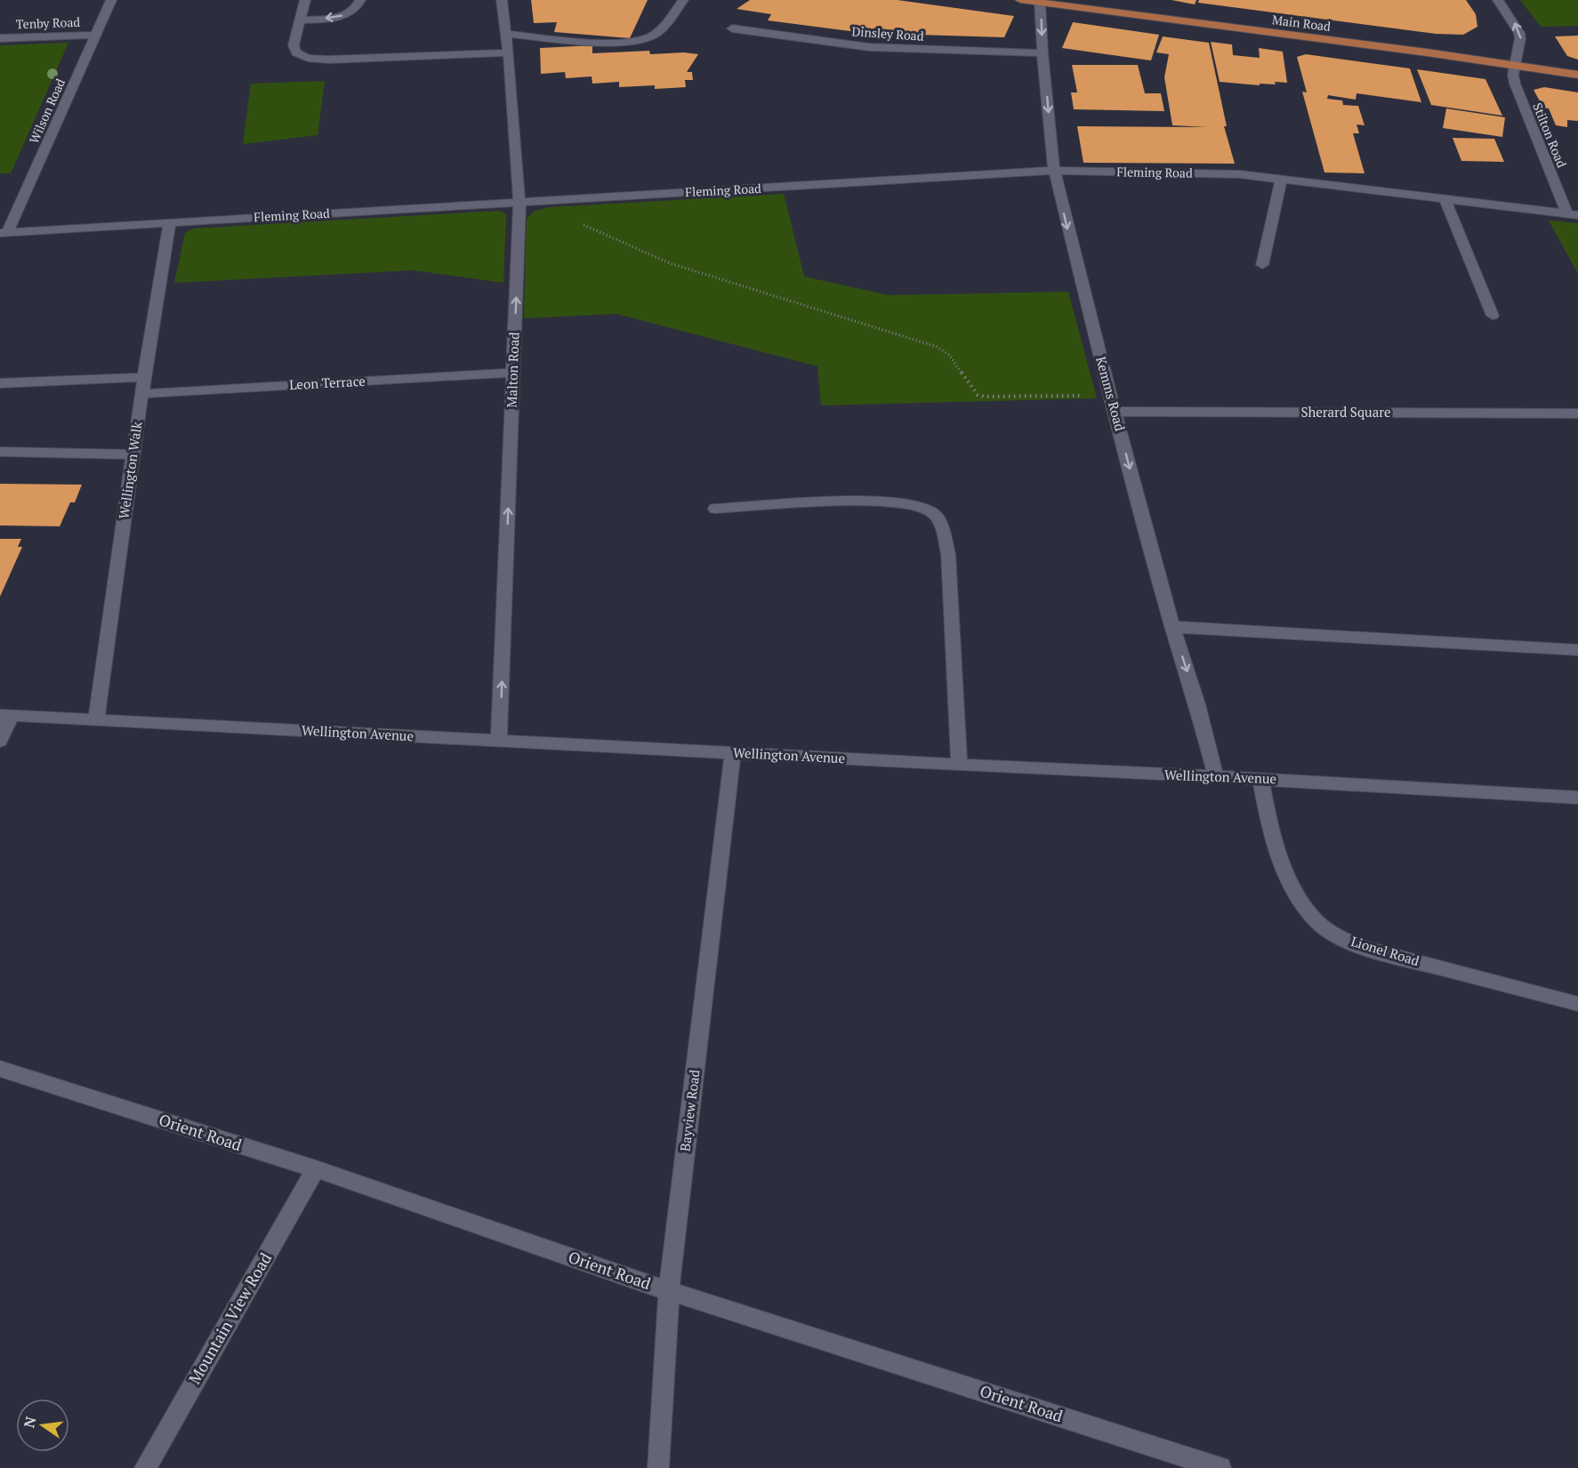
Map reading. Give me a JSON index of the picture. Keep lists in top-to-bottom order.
{
  "streets": {
    "main road": ["Main Road"],
    "street": [
      "Tenby Road",
      "Dinsley Road",
      "Wilson Road",
      "Stilton Road",
      "Fleming Road",
      "Malton Road",
      "Leon Terrace",
      "Kemms Road",
      "Sherard Square",
      "Wellington Walk",
      "Wellington Avenue",
      "Lionel Road",
      "Bayview Road",
      "Orient Road",
      "Mountain View Road"
    ]
  },
  "crossings": [
    ["Tenby Road", "Wilson Road"],
    ["Main Road", "Stilton Road"],
    ["Main Road", "Kemms Road"],
    ["Dinsley Road", "Kemms Road"],
    ["Wilson Road", "Fleming Road"],
    ["Stilton Road", "Fleming Road"],
    ["Fleming Road", "Malton Road"],
    ["Fleming Road", "Kemms Road"],
    ["Fleming Road", "Wellington Walk"],
    ["Malton Road", "Leon Terrace"],
    ["Malton Road", "Wellington Avenue"],
    ["Leon Terrace", "Wellington Walk"],
    ["Kemms Road", "Sherard Square"],
    ["Kemms Road", "Wellington Avenue"],
    ["Wellington Walk", "Wellington Avenue"],
    ["Wellington Avenue", "Lionel Road"],
    ["Wellington Avenue", "Bayview Road"],
    ["Bayview Road", "Orient Road"],
    ["Orient Road", "Mountain View Road"]
  ],
  "one_way": ["Malton Road", "Kemms Road"],
  "north": "left"
}
